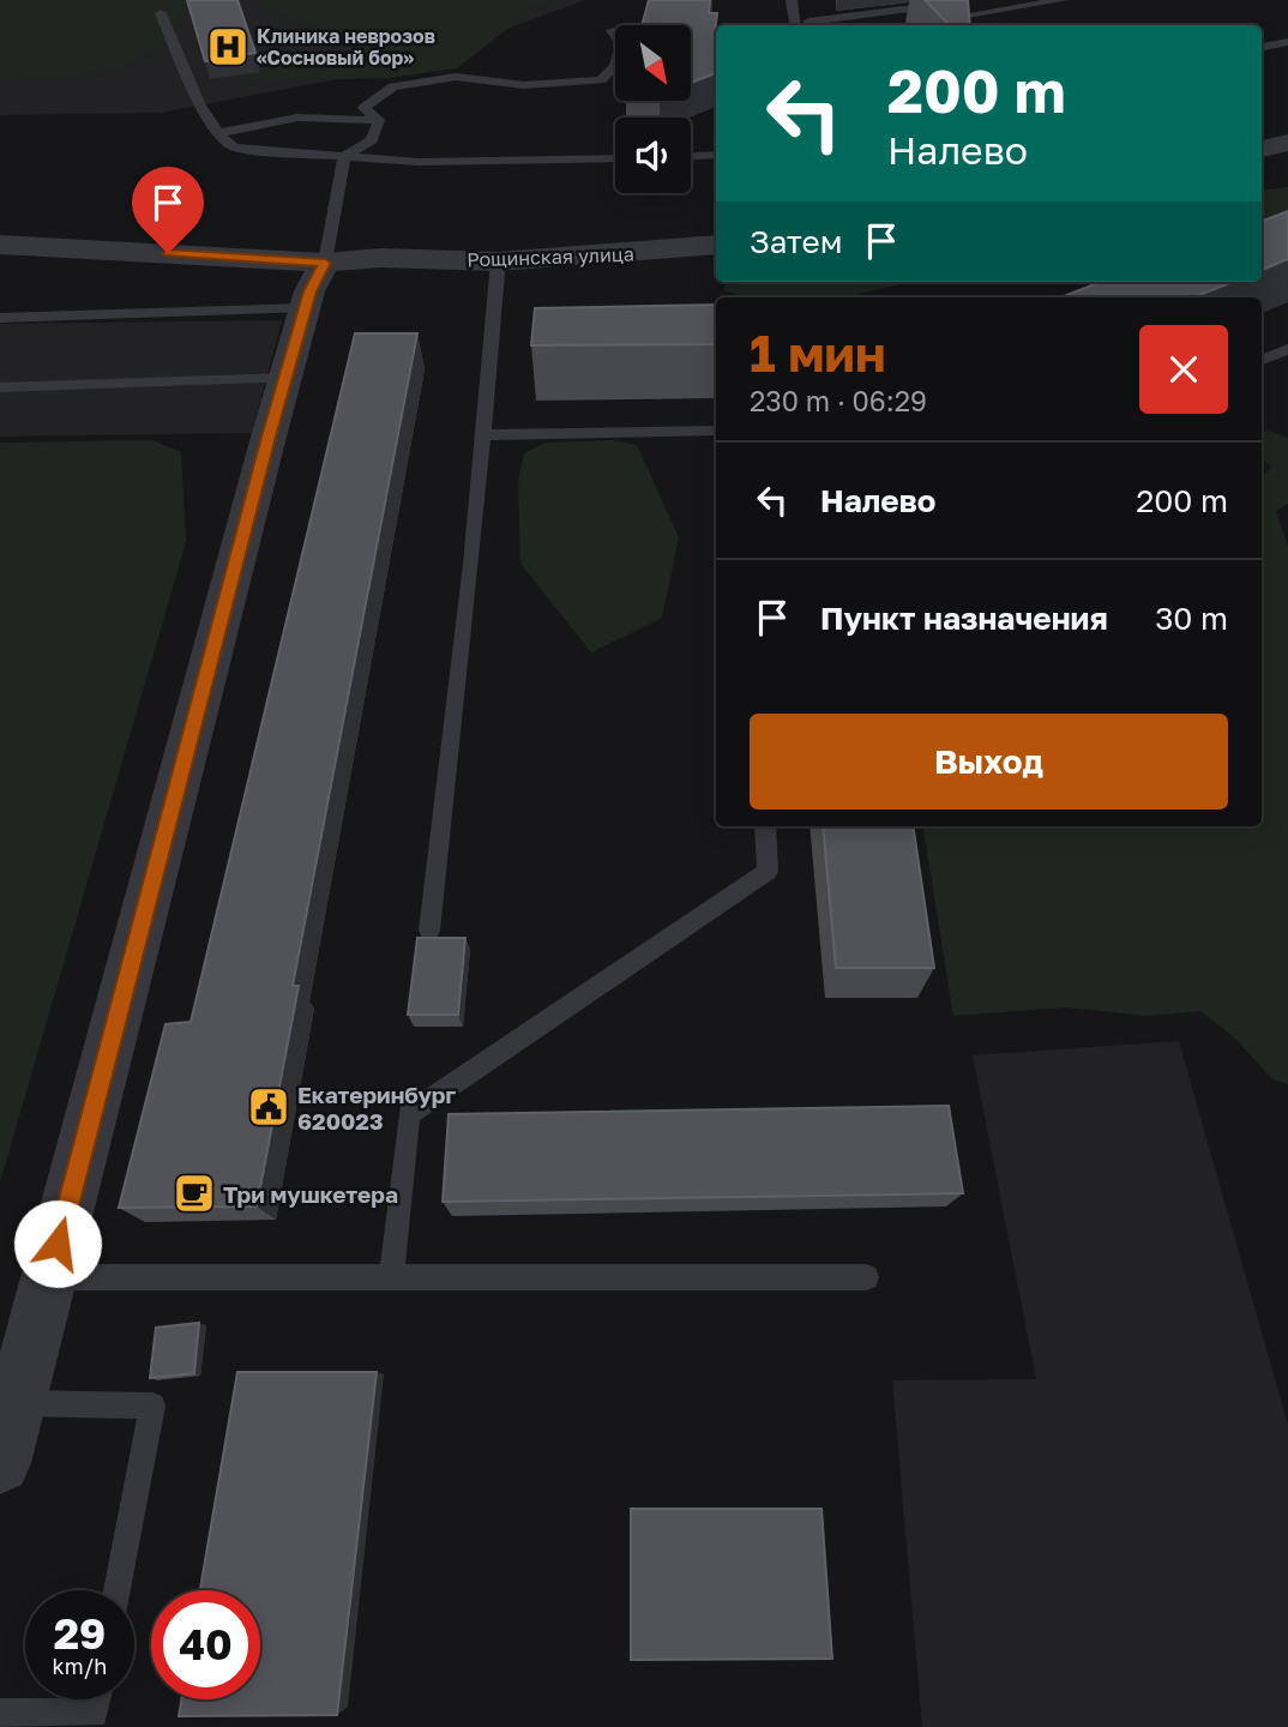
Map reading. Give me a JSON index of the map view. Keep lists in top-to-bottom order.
{
  "streets": {
    "street": ["Рощинская улица"]
  },
  "places": {
    "hospital": ["Клиника неврозов «Сосновый бор»"],
    "public building": ["Екатеринбург 620023"],
    "cafe": ["Три мушкетера"]
  },
  "north": "bottom right",
  "page": {
    "turn": ["200 m", "Налево"],
    "then": "Затем",
    "heading": ["1 мин", "230 m · 06:29"],
    "list": [
      {
        "name": "Налево",
        "value": "200 m"
      },
      {
        "name": "Пункт назначения",
        "value": "30 m"
      }
    ],
    "buttons": "Выход",
    "speed": "29 km/h",
    "limit": "40"
  }
}
